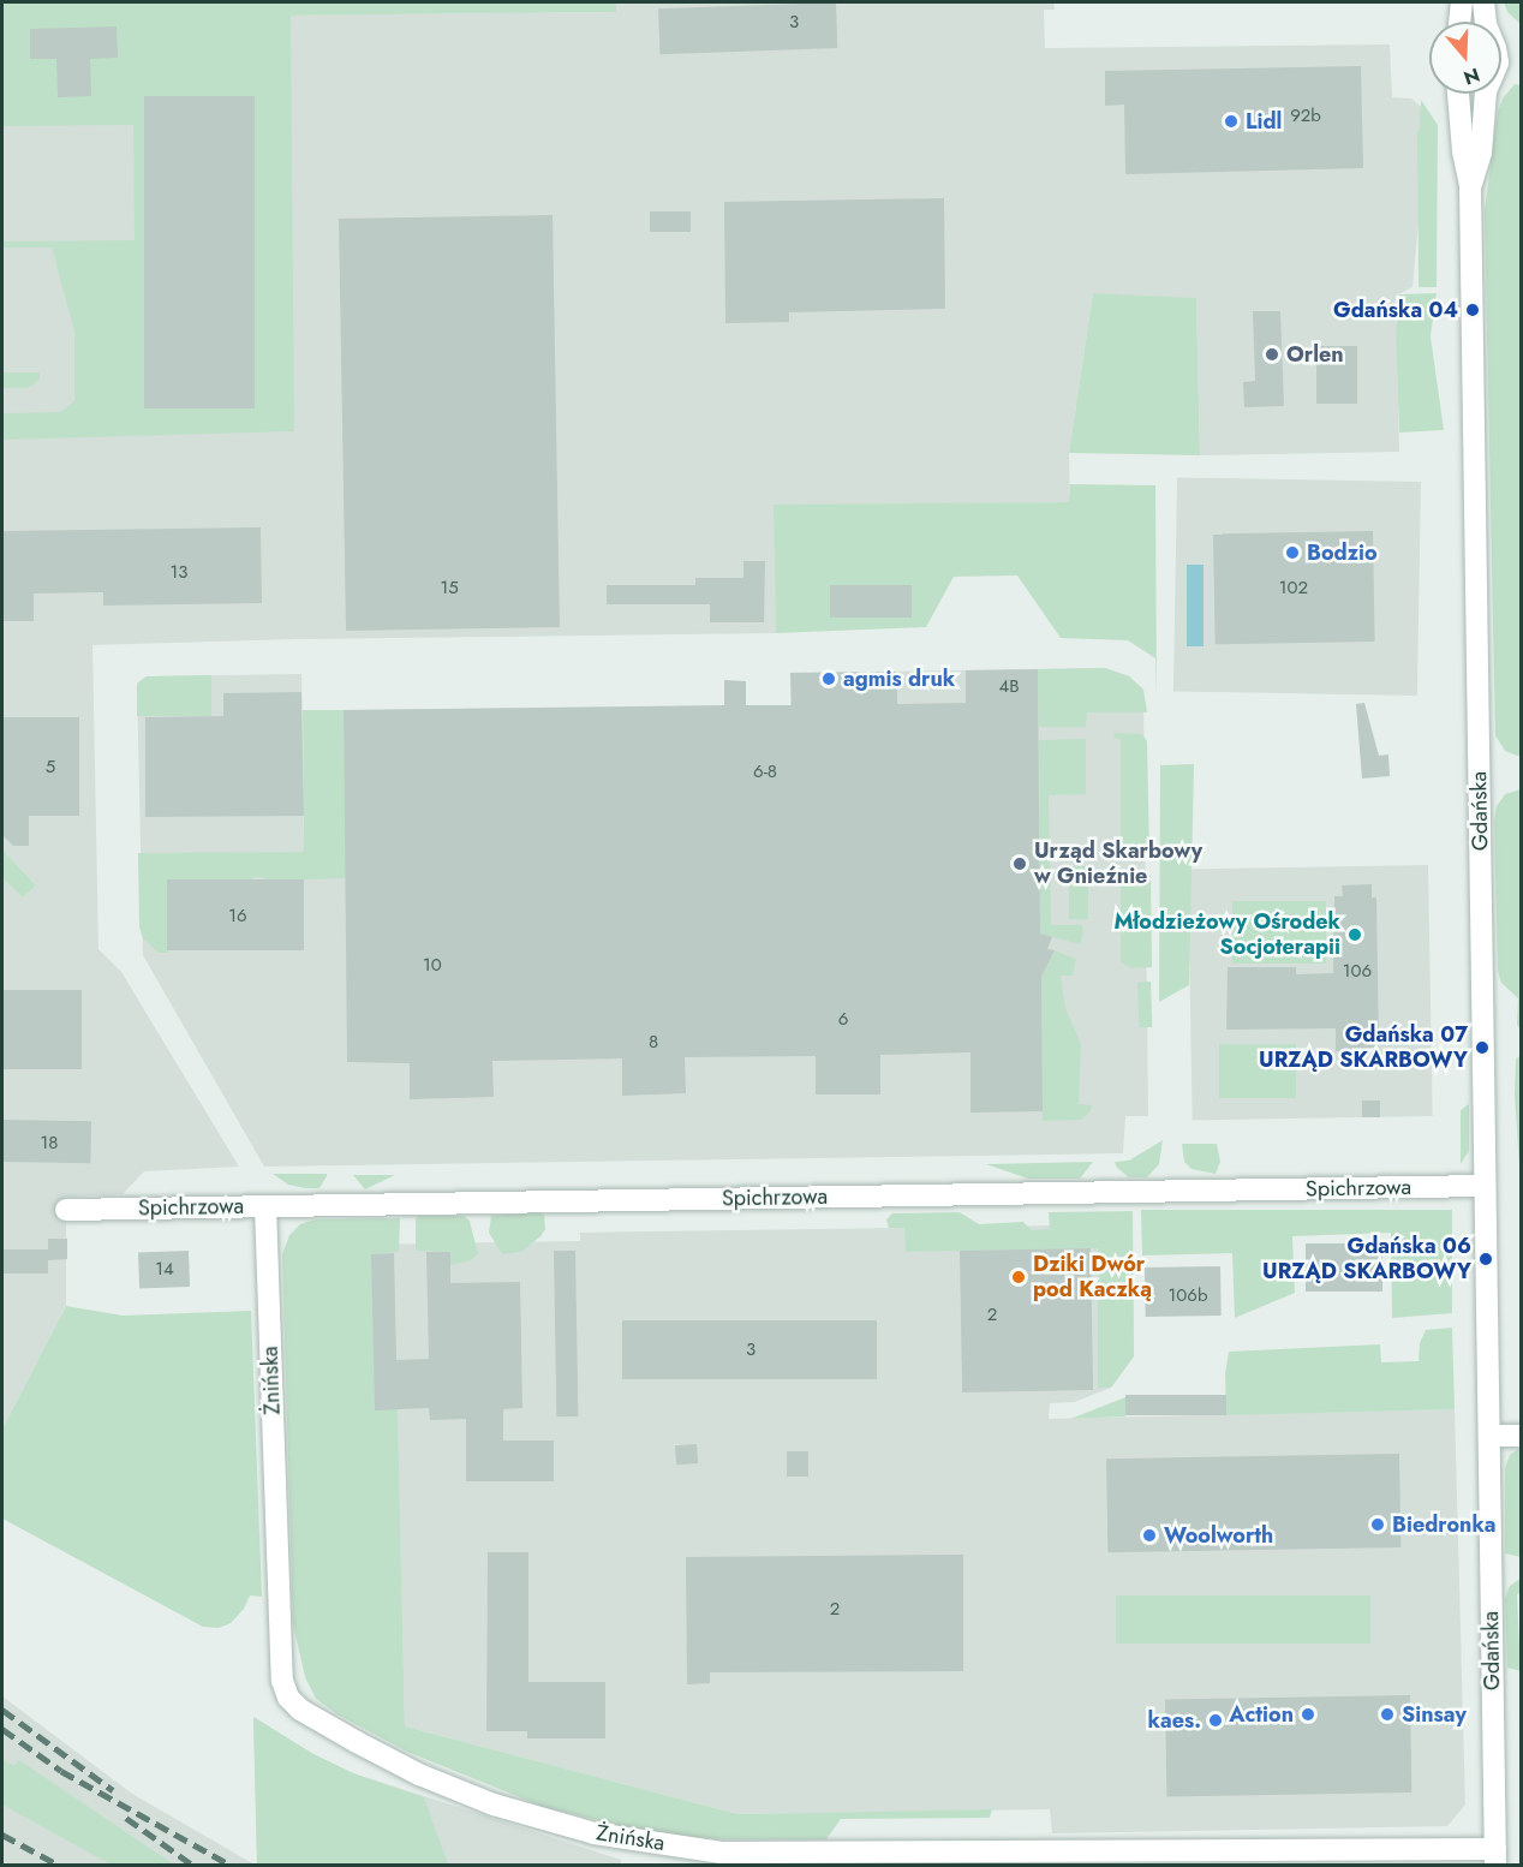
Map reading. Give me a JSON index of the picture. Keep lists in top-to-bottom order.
{
  "streets": {
    "street": ["Gdańska", "Spichrzowa", "Żnińska"]
  },
  "crossings": [
    ["Gdańska", "Spichrzowa"],
    ["Gdańska", "Żnińska"],
    ["Spichrzowa", "Żnińska"]
  ],
  "places": [
    "Lidl",
    "Gdańska 04",
    "Orlen",
    "Bodzio",
    "agmis druk",
    "Urząd Skarbowy w Gnieźnie",
    "Młodzieżowy Ośrodek Socjoterapii",
    "Gdańska 07 URZĄD SKARBOWY",
    "Gdańska 06 URZĄD SKARBOWY",
    "Dziki Dwór pod Kaczką",
    "Biedronka",
    "Woolworth",
    "Action",
    "Sinsay",
    "kaes."
  ],
  "house_numbers": [
    "3",
    "92b",
    "13",
    "15",
    "102",
    "4B",
    "5",
    "6-8",
    "16",
    "10",
    "106",
    "6",
    "8",
    "18",
    "14",
    "106b",
    "2",
    "3",
    "2"
  ],
  "north": "bottom"
}
